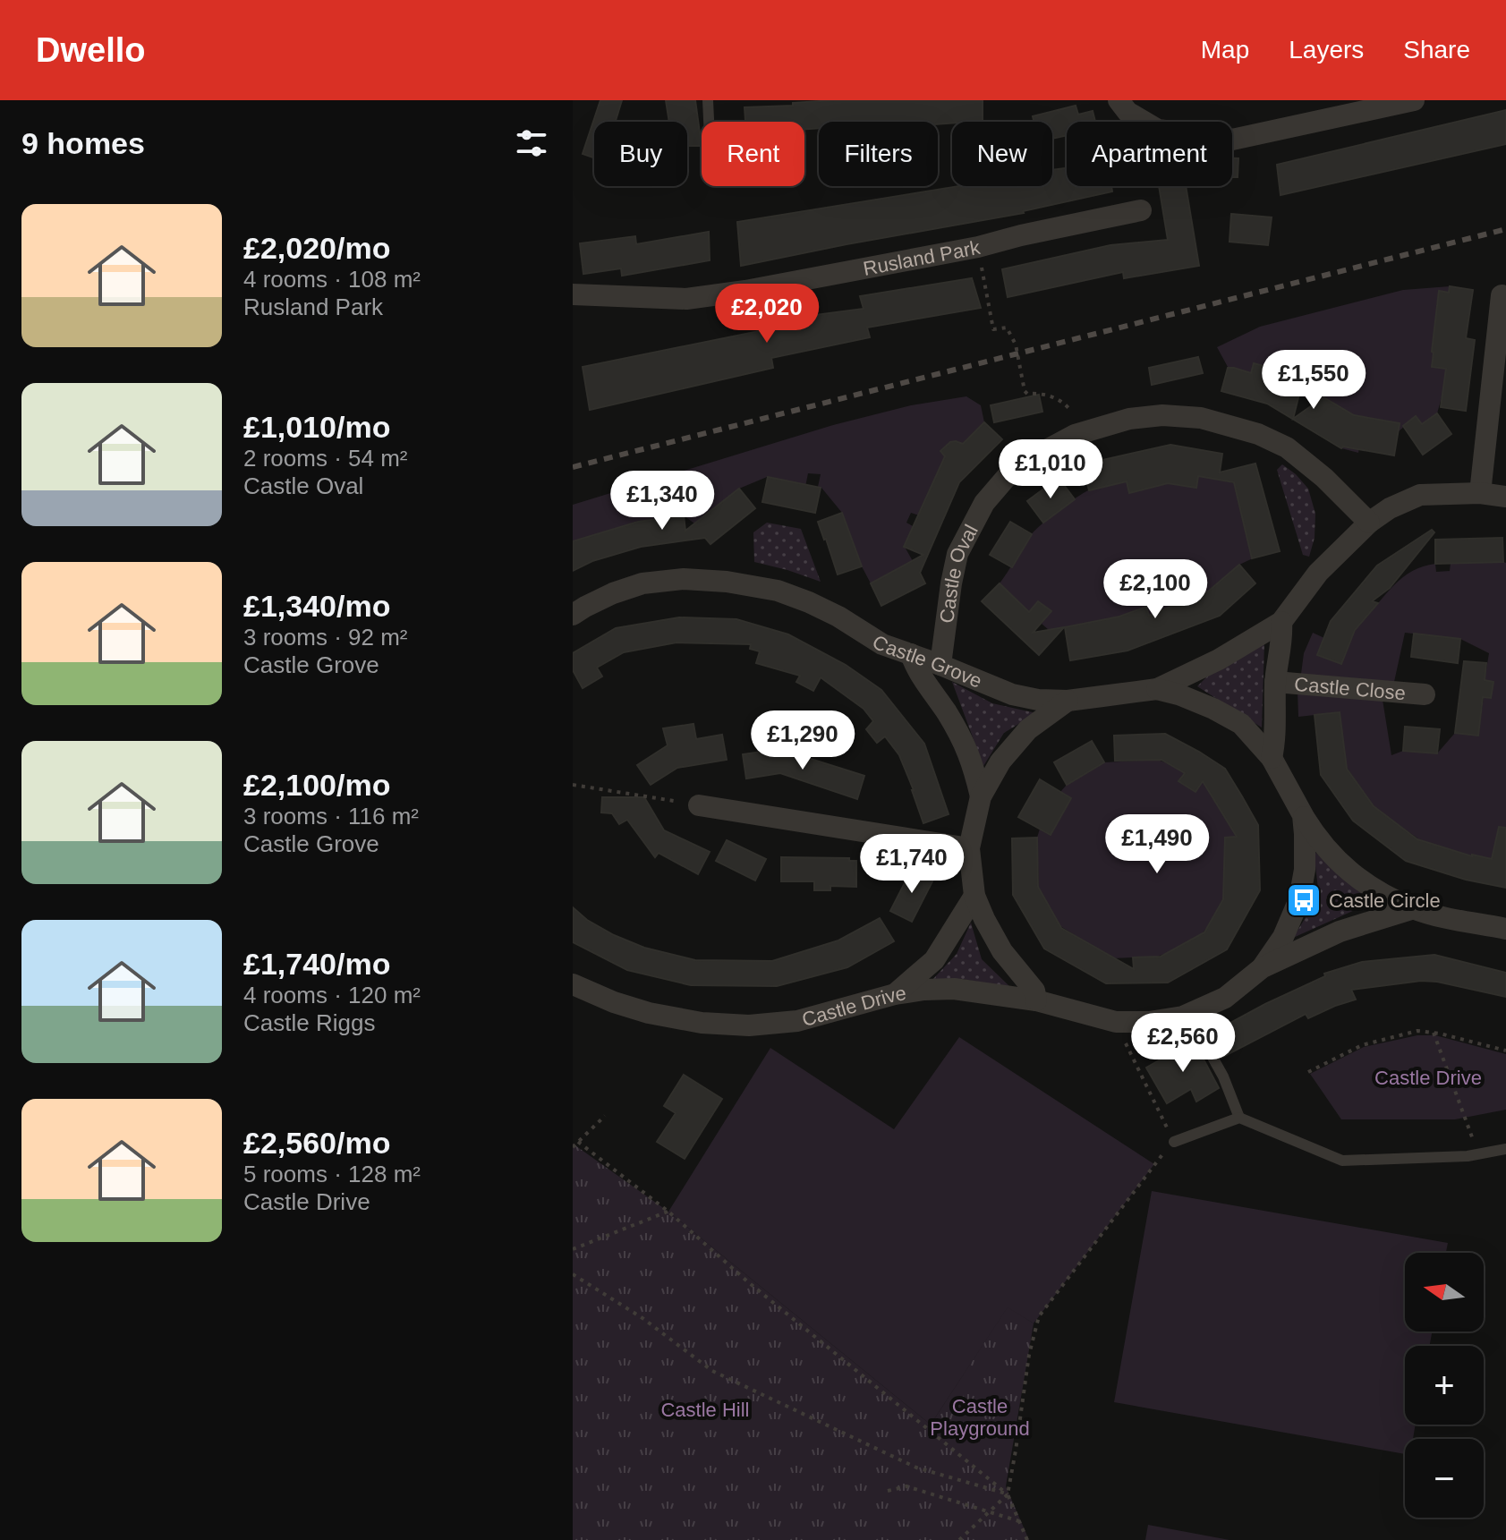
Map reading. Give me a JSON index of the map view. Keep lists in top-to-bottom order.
{
  "streets": {
    "street": [
      "Rusland Park",
      "Castle Oval",
      "Castle Grove",
      "Castle Close",
      "Castle Drive"
    ]
  },
  "crossings": [
    ["Castle Oval", "Castle Grove"]
  ],
  "parks": ["Castle Drive", "Castle Playground", "Castle Hill"],
  "places": {
    "bus stop": ["Castle Circle"]
  },
  "north": "left",
  "page": {
    "header": "Dwello",
    "nav": ["Map", "Layers", "Share"],
    "heading": "9 homes",
    "chip": [
      "Buy",
      "Rent",
      "Filters",
      "New",
      "Apartment"
    ],
    "list": [
      {
        "name": "£2,020/mo",
        "note": "4 rooms · 108 m² · Rusland Park"
      },
      {
        "name": "£1,010/mo",
        "note": "2 rooms · 54 m² · Castle Oval"
      },
      {
        "name": "£1,340/mo",
        "note": "3 rooms · 92 m² · Castle Grove"
      },
      {
        "name": "£2,100/mo",
        "note": "3 rooms · 116 m² · Castle Grove"
      },
      {
        "name": "£1,740/mo",
        "note": "4 rooms · 120 m² · Castle Riggs"
      },
      {
        "name": "£2,560/mo",
        "note": "5 rooms · 128 m² · Castle Drive"
      }
    ],
    "price": [
      "£2,020",
      "£1,550",
      "£1,010",
      "£1,340",
      "£2,100",
      "£1,290",
      "£1,490",
      "£1,740",
      "£2,560"
    ],
    "map_buttons": ["+", "−"]
  }
}
